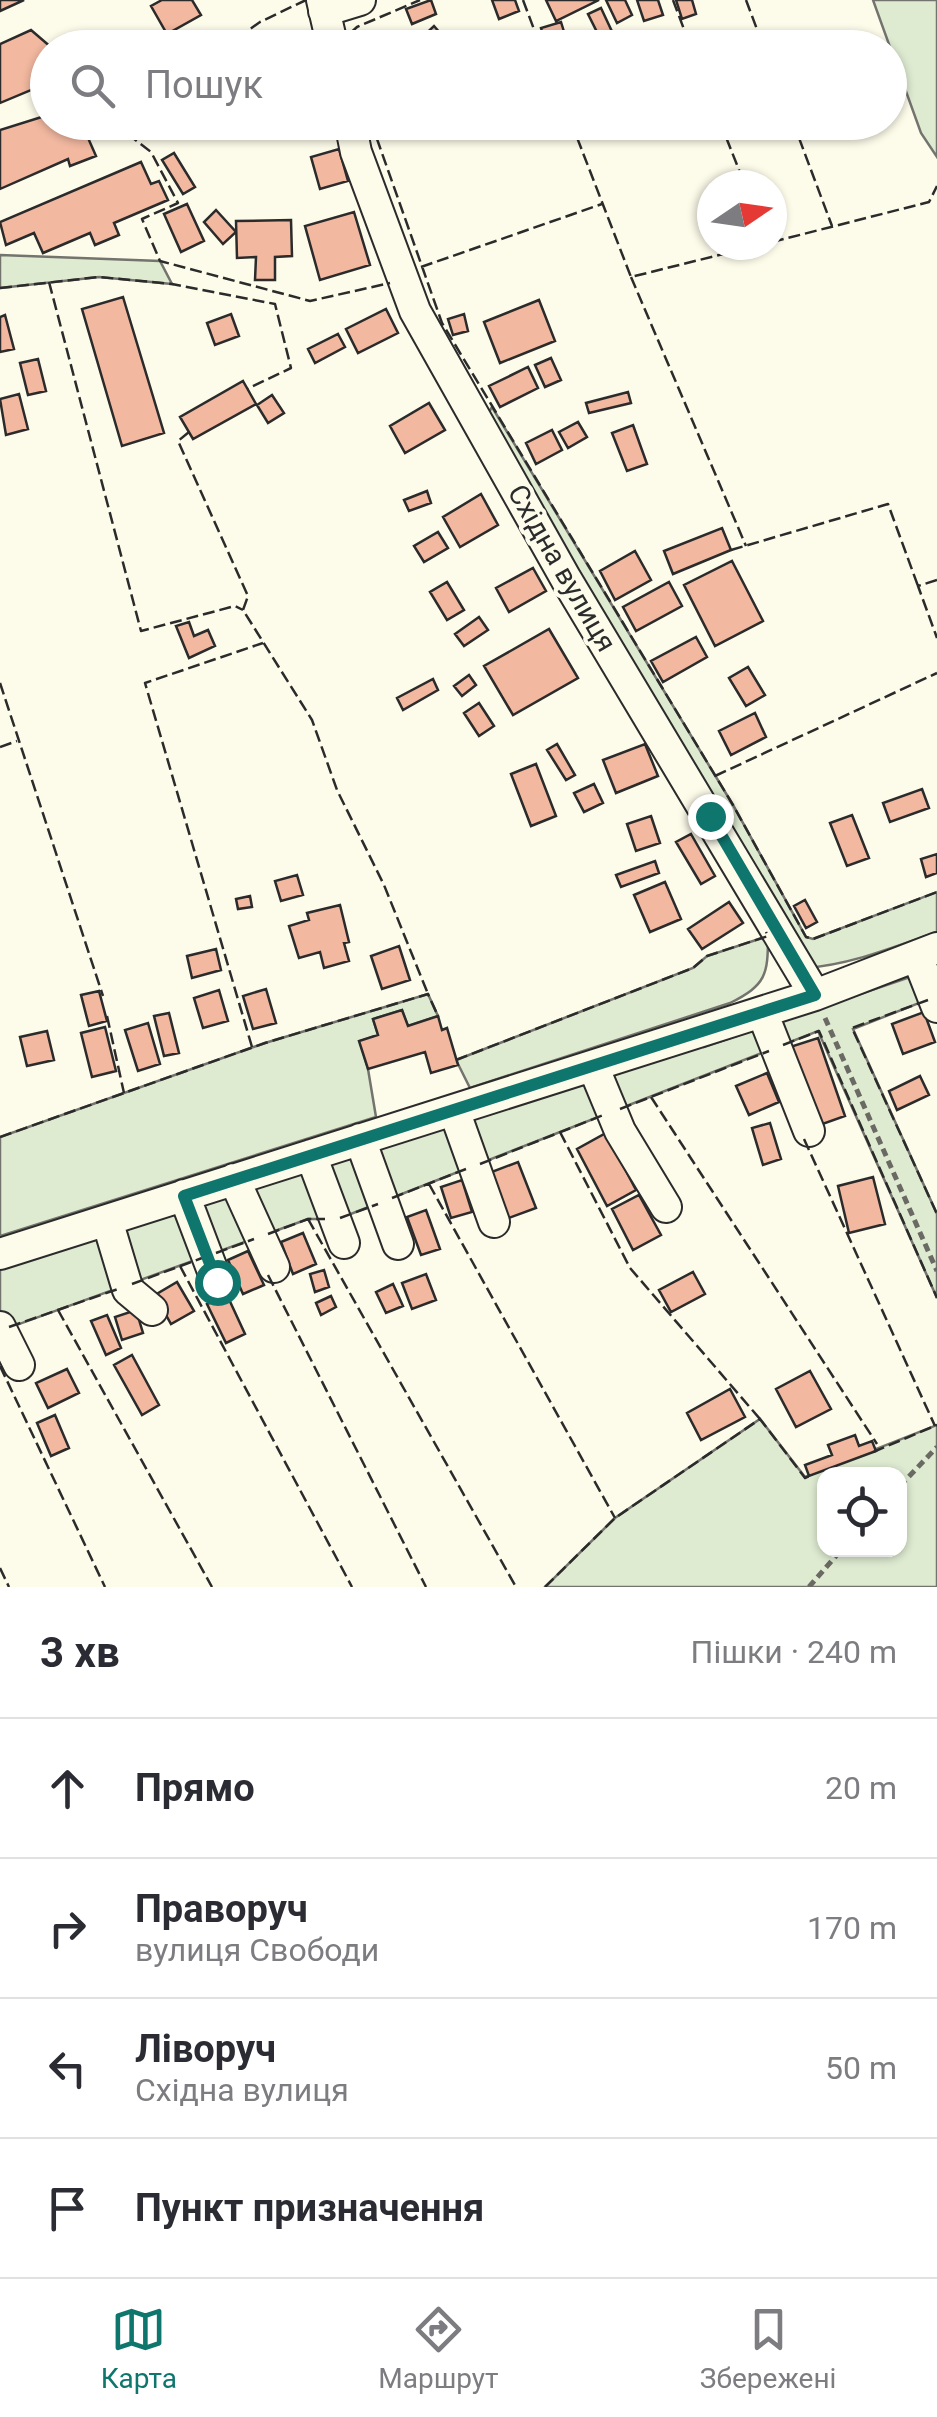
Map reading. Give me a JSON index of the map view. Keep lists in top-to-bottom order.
{
  "streets": {
    "street": ["Східна вулиця"]
  },
  "north": "right",
  "page": {
    "search": "Пошук",
    "heading": ["3 хв", "Пішки · 240 m"],
    "list": [
      ["Прямо", "20 m"],
      ["Праворуч", "вулиця Свободи", "170 m"],
      ["Ліворуч", "Східна вулиця", "50 m"],
      "Пункт призначення"
    ],
    "nav": ["Карта", "Маршрут", "Збережені"]
  }
}
